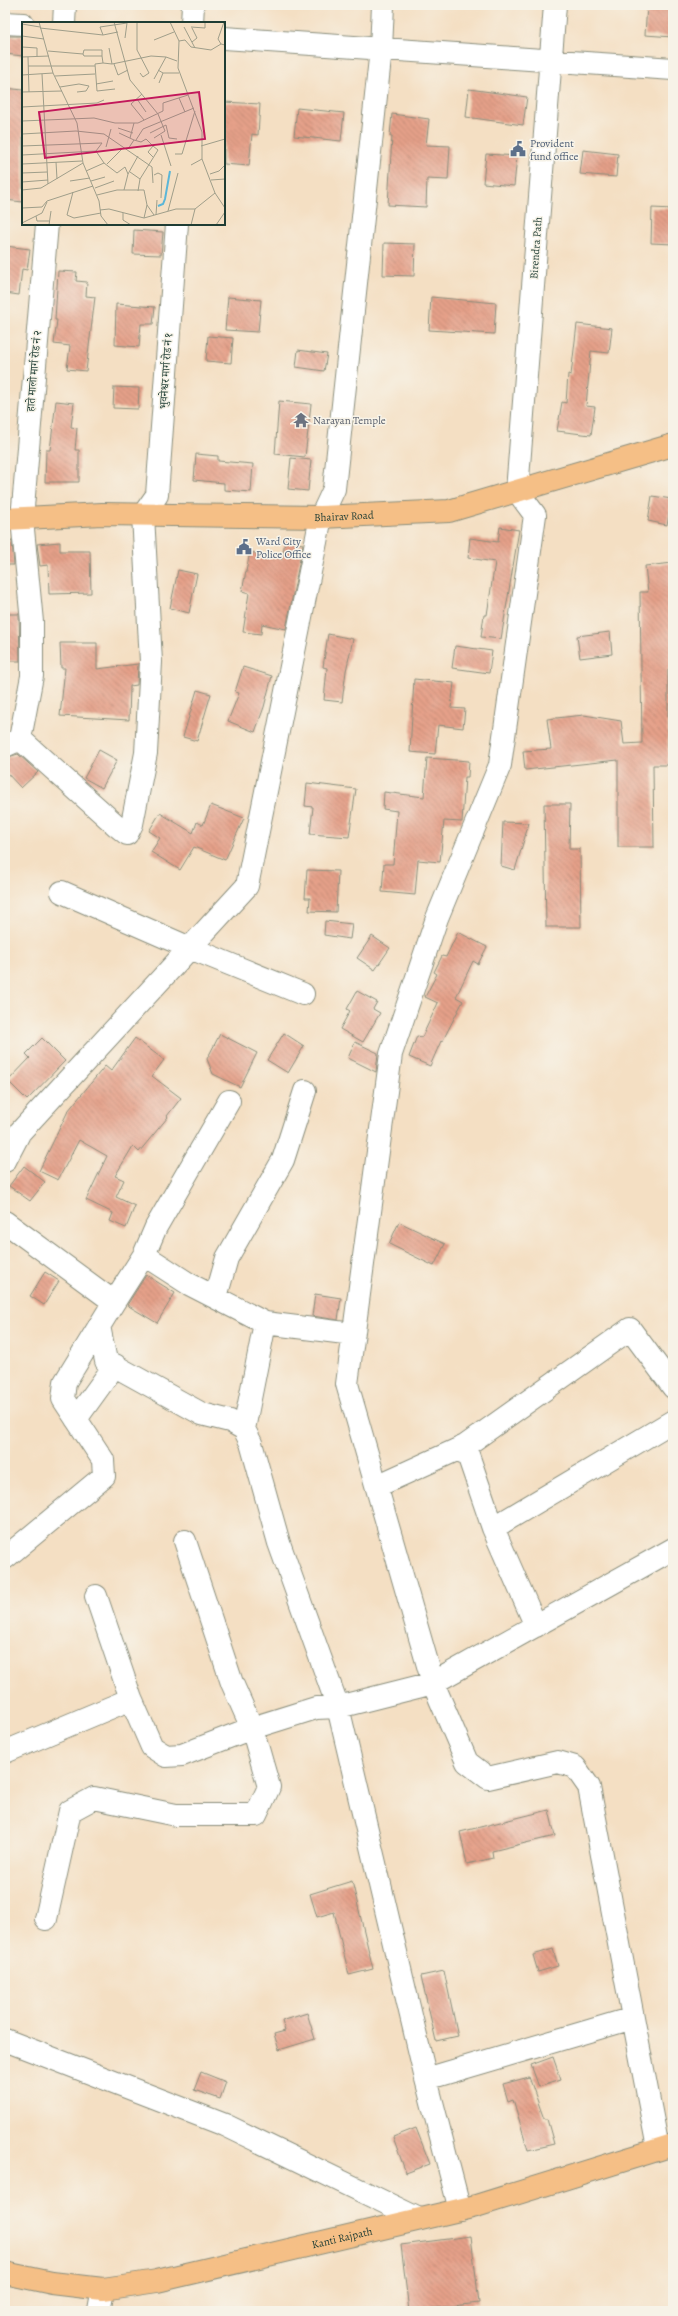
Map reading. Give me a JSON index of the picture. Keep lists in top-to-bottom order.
{
  "streets": {
    "main road": ["Bhairav Road", "Kanti Rajpath"],
    "street": ["Birendra Path", "हाते मालो मार्ग रोड नं २", "भुवनेश्वर मार्ग रोड नं १"]
  },
  "crossings": [
    ["Birendra Path", "Bhairav Road"],
    ["हाते मालो मार्ग रोड नं २", "Bhairav Road"],
    ["भुवनेश्वर मार्ग रोड नं १", "Bhairav Road"]
  ],
  "places": {
    "public building": ["Provident fund office", "Ward City Police Office"],
    "temple": ["Narayan Temple"]
  }
}
